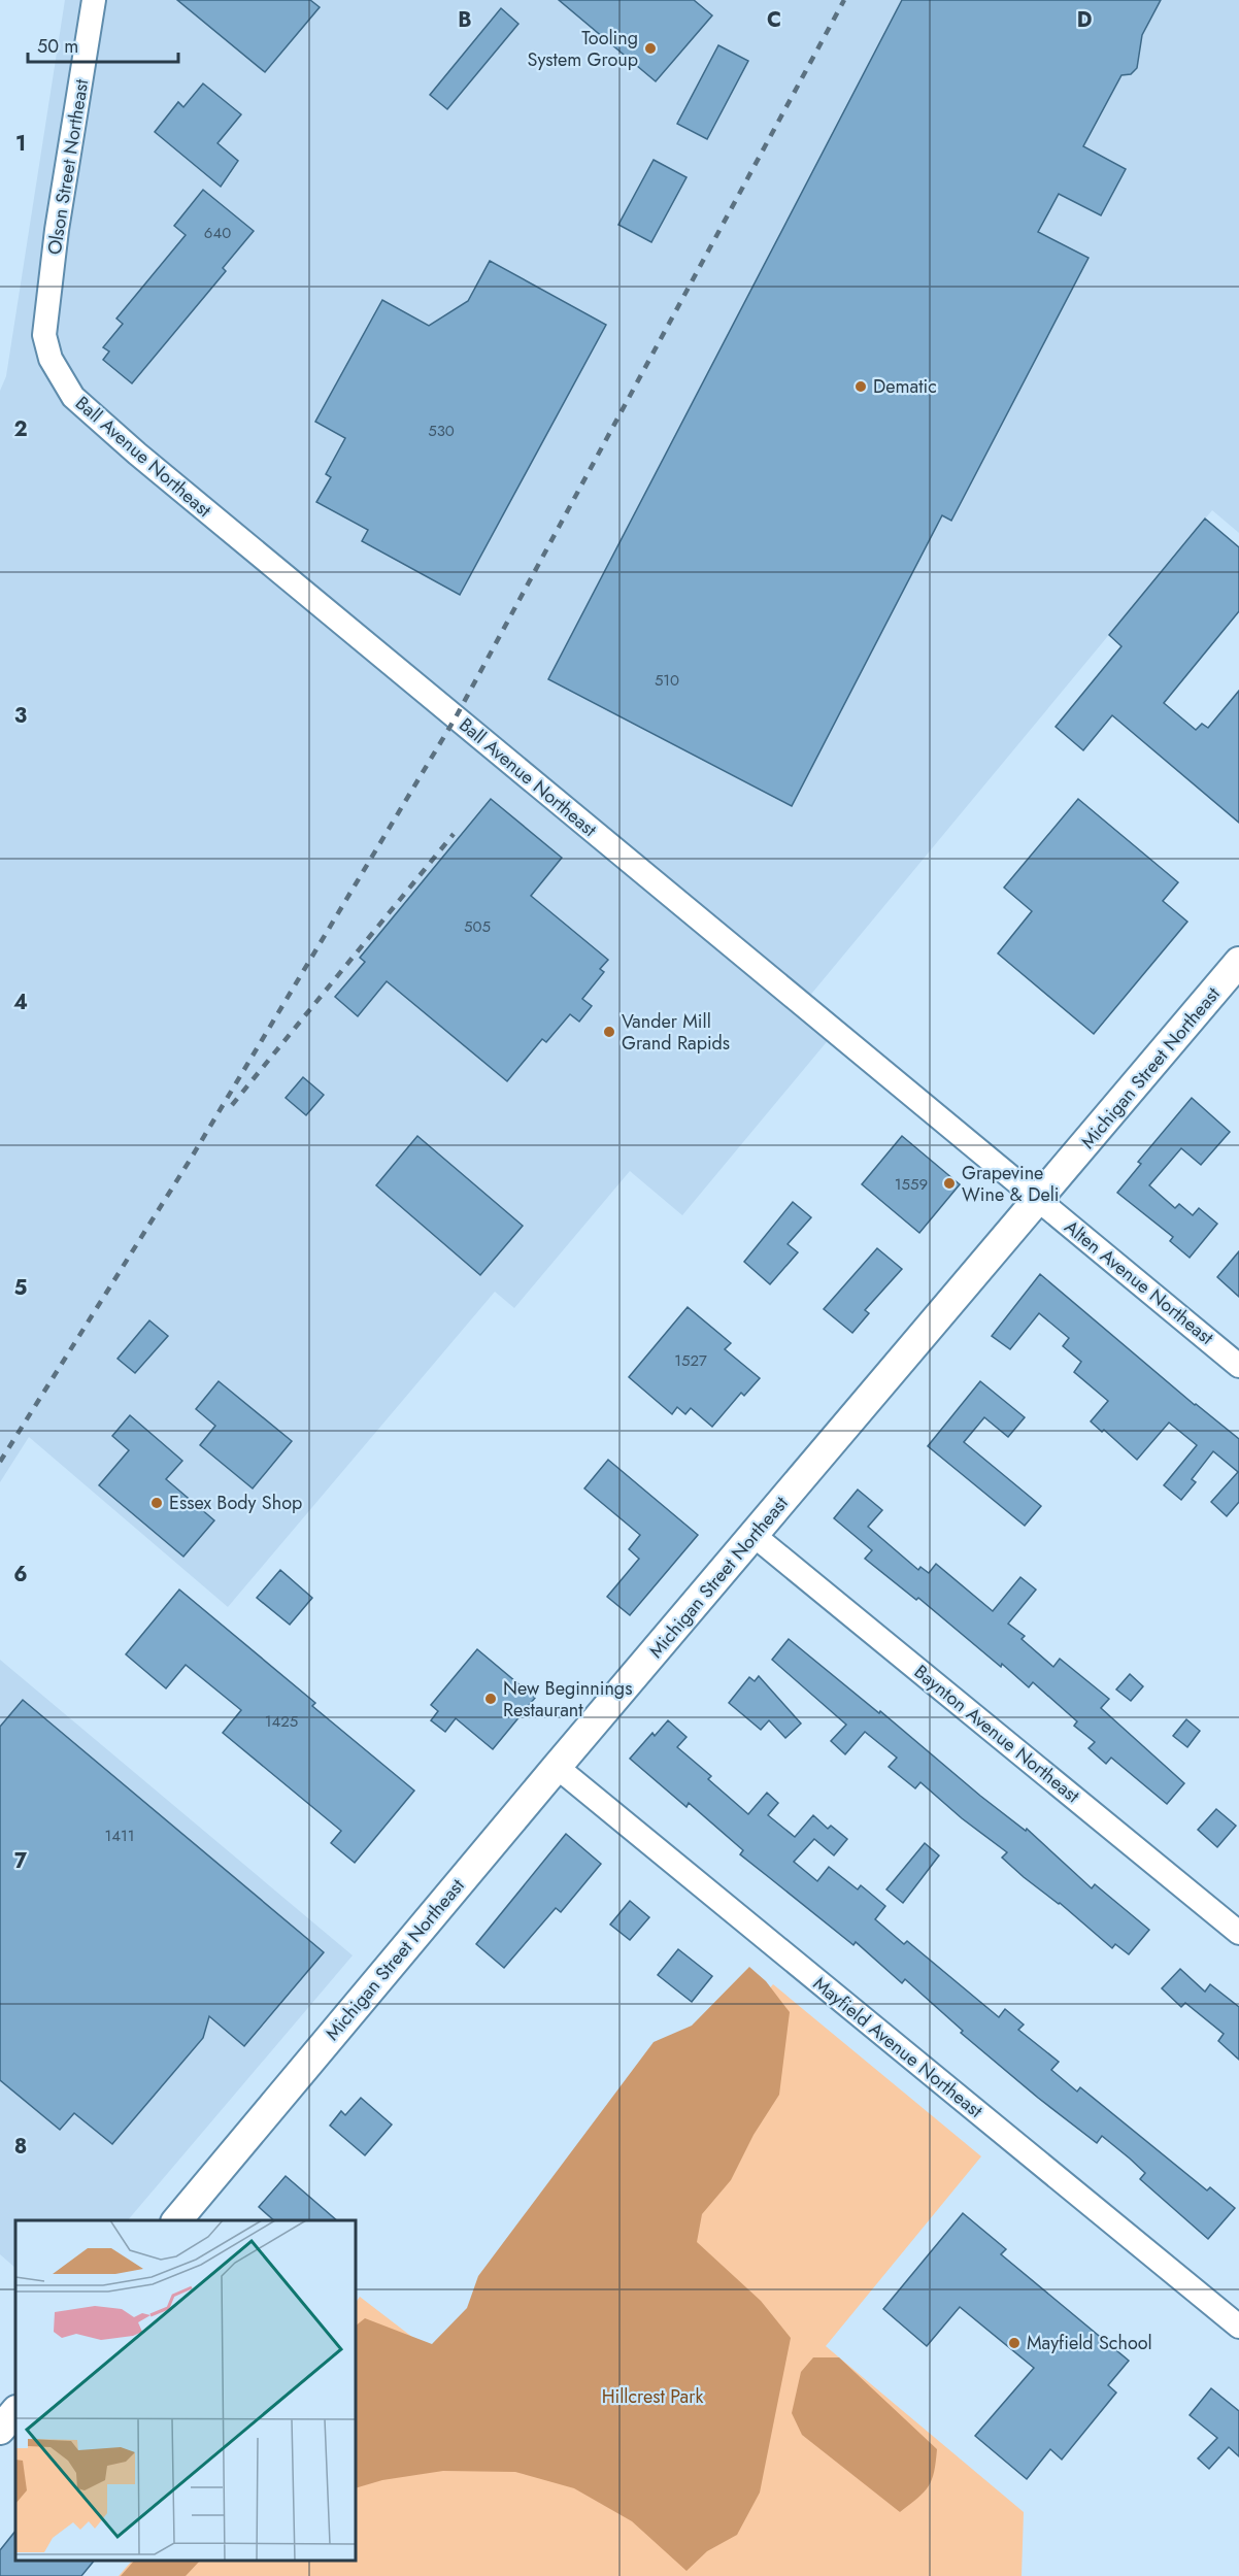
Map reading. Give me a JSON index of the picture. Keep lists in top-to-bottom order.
{
  "streets": {
    "main road": ["Michigan Street Northeast"],
    "street": [
      "Olson Street Northeast",
      "Ball Avenue Northeast",
      "Alten Avenue Northeast",
      "Baynton Avenue Northeast",
      "Mayfield Avenue Northeast"
    ]
  },
  "crossings": [
    ["Olson Street Northeast", "Ball Avenue Northeast"],
    ["Ball Avenue Northeast", "Michigan Street Northeast"],
    ["Ball Avenue Northeast", "Alten Avenue Northeast"],
    ["Michigan Street Northeast", "Alten Avenue Northeast"],
    ["Michigan Street Northeast", "Baynton Avenue Northeast"],
    ["Michigan Street Northeast", "Mayfield Avenue Northeast"]
  ],
  "parks": ["Hillcrest Park"],
  "places": [
    "Tooling System Group",
    "Dematic",
    "Vander Mill Grand Rapids",
    "Grapevine Wine & Deli",
    "Essex Body Shop",
    "New Beginnings Restaurant",
    "Mayfield School"
  ],
  "house_numbers": [
    "640",
    "530",
    "510",
    "505",
    "1559",
    "1527",
    "1425",
    "1411"
  ],
  "scale_bar": "50 m",
  "grid": {
    "columns": ["B", "C", "D"],
    "rows": [
      "1",
      "2",
      "3",
      "4",
      "5",
      "6",
      "7",
      "8"
    ]
  }
}
